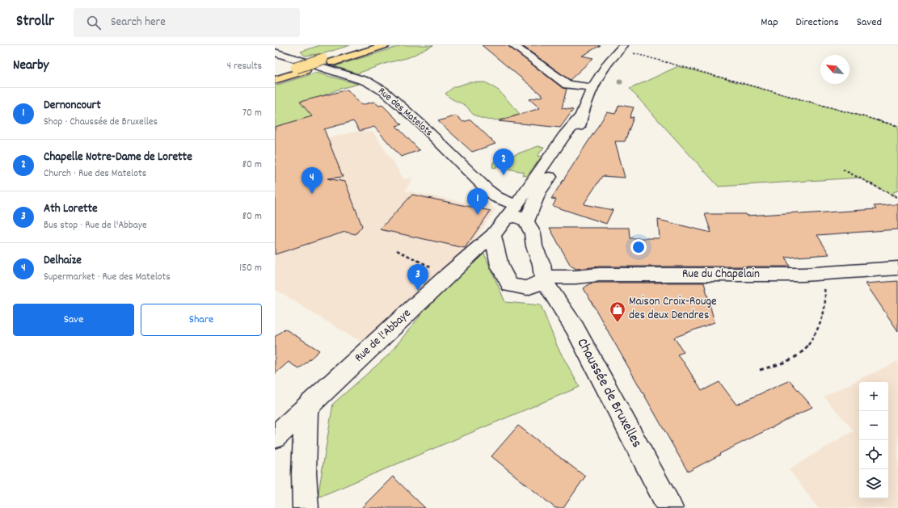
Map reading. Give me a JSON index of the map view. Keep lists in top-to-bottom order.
{
  "streets": {
    "street": [
      "Rue des Matelots",
      "Rue du Chapelain",
      "Rue de l'Abbaye",
      "Chaussée de Bruxelles"
    ]
  },
  "crossings": [
    ["Rue du Chapelain", "Chaussée de Bruxelles"]
  ],
  "places": {
    "shop": ["Maison Croix-Rouge des deux Dendres"]
  },
  "north": "top left",
  "page": {
    "header": "Strollr",
    "search": "Search here",
    "nav": ["Map", "Directions", "Saved"],
    "heading": ["Nearby", "4 results"],
    "list": [
      {
        "mark": "1",
        "name": "Dernoncourt",
        "note": "Shop · Chaussée de Bruxelles",
        "value": "70 m"
      },
      {
        "mark": "2",
        "name": "Chapelle Notre-Dame de Lorette",
        "note": "Church · Rue des Matelots",
        "value": "80 m"
      },
      {
        "mark": "3",
        "name": "Ath Lorette",
        "note": "Bus stop · Rue de l'Abbaye",
        "value": "80 m"
      },
      {
        "mark": "4",
        "name": "Delhaize",
        "note": "Supermarket · Rue des Matelots",
        "value": "150 m"
      }
    ],
    "pins": [
      "2",
      "4",
      "1",
      "3"
    ],
    "buttons": ["Save", "Share"],
    "map_buttons": ["+", "−"]
  }
}
